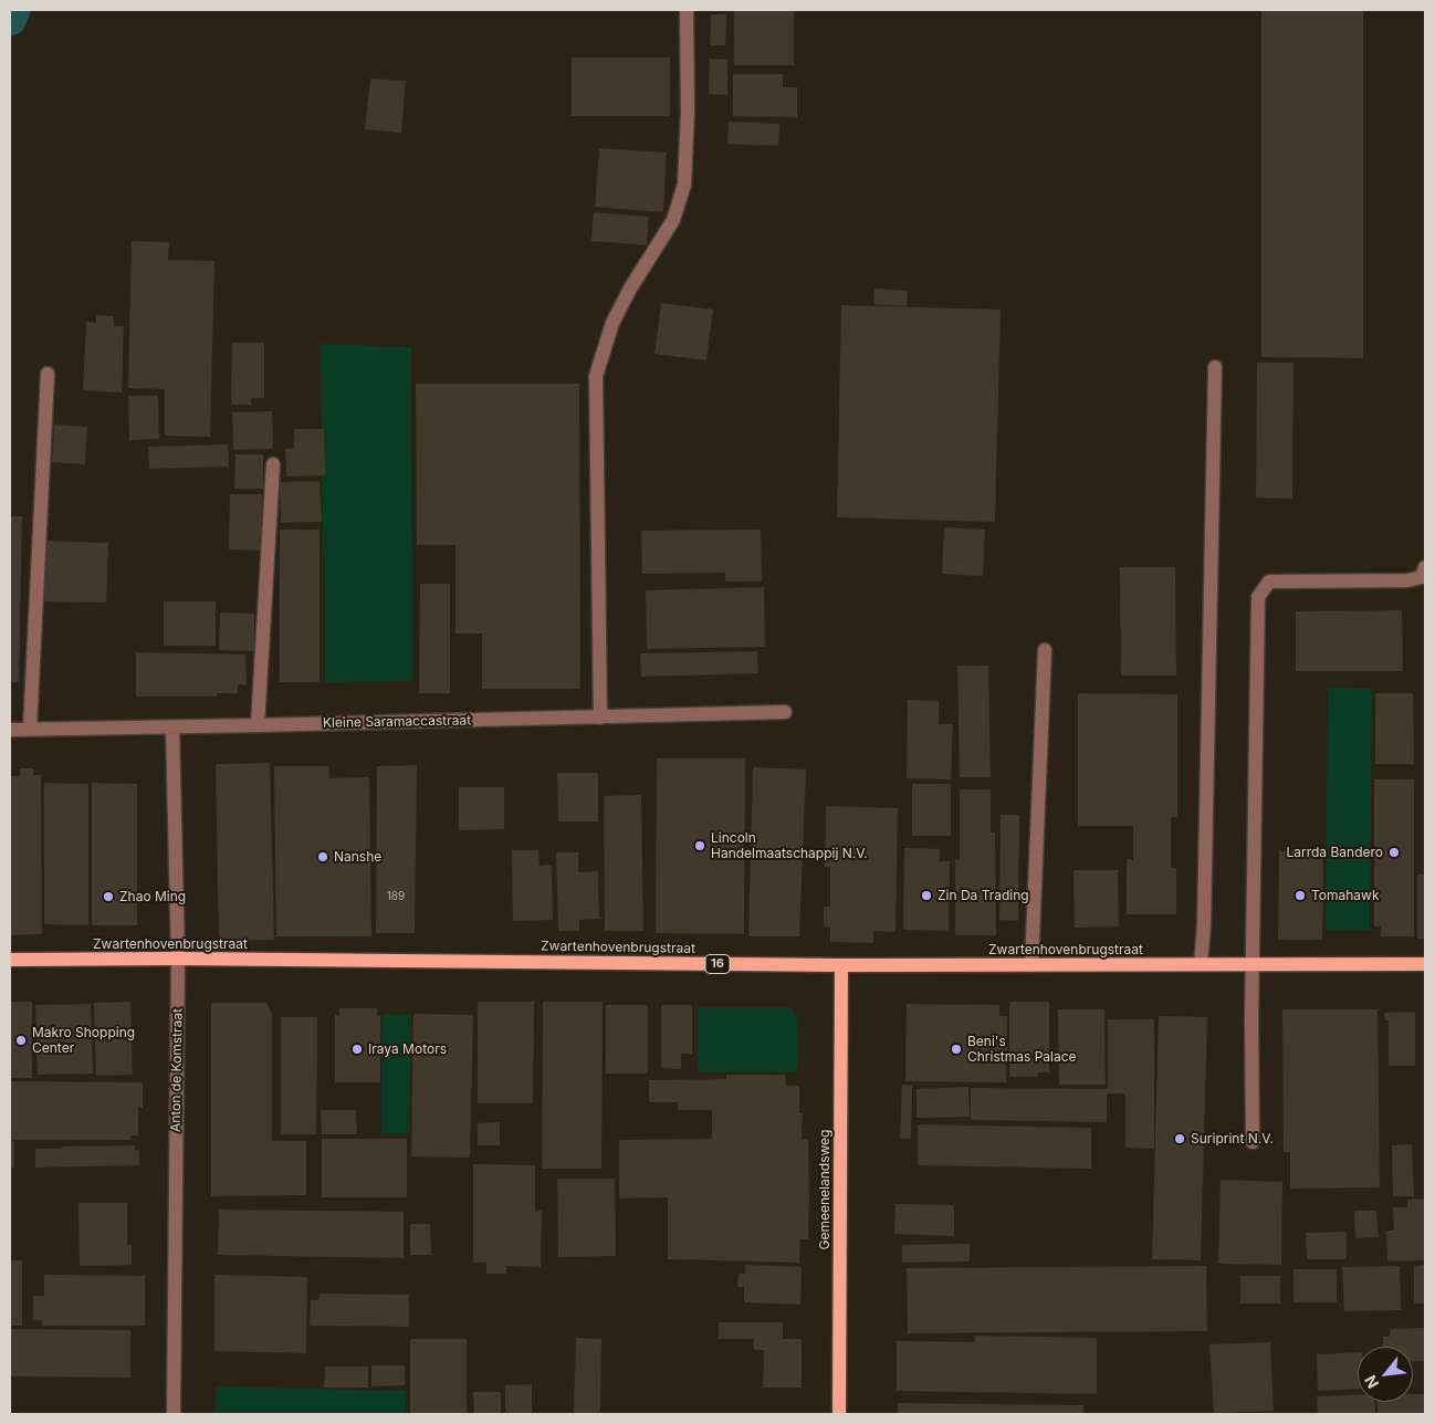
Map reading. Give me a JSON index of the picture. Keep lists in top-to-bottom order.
{
  "streets": {
    "main road": ["Zwartenhovenbrugstraat", "16", "Gemeenelandsweg"],
    "street": ["Kleine Saramaccastraat", "Anton de Komstraat"]
  },
  "crossings": [
    ["Kleine Saramaccastraat", "Anton de Komstraat"],
    ["Zwartenhovenbrugstraat", "Anton de Komstraat"],
    ["Zwartenhovenbrugstraat", "Gemeenelandsweg"]
  ],
  "places": [
    "Lincoln Handelmaatschappij N.V.",
    "Larrda Bandero",
    "Nanshe",
    "Zin Da Trading",
    "Tomahawk",
    "Zhao Ming",
    "Makro Shopping Center",
    "Iraya Motors",
    "Beni's Christmas Palace",
    "Suriprint N.V."
  ],
  "house_numbers": ["189"],
  "north": "bottom left"
}
